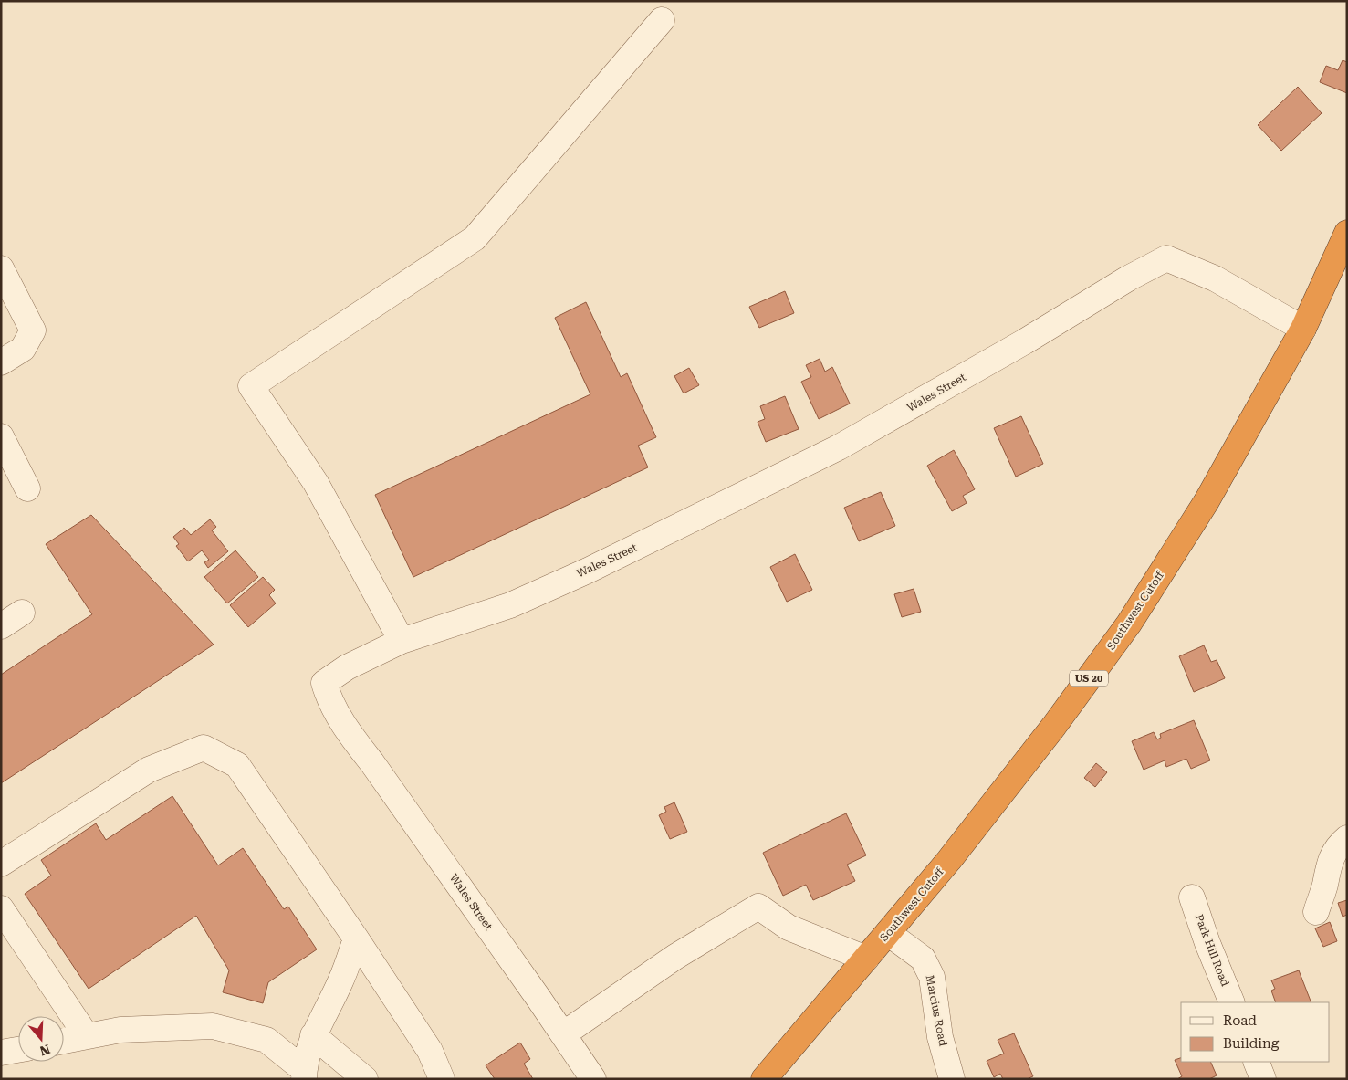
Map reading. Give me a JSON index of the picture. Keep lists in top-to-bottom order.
{
  "streets": {
    "highway": ["Southwest Cutoff", "US 20"],
    "street": ["Wales Street", "Park Hill Road", "Marcius Road"]
  },
  "crossings": [
    ["Wales Street", "Southwest Cutoff"],
    ["Southwest Cutoff", "Marcius Road"]
  ],
  "legend": ["Road", "Building"],
  "north": "bottom"
}
